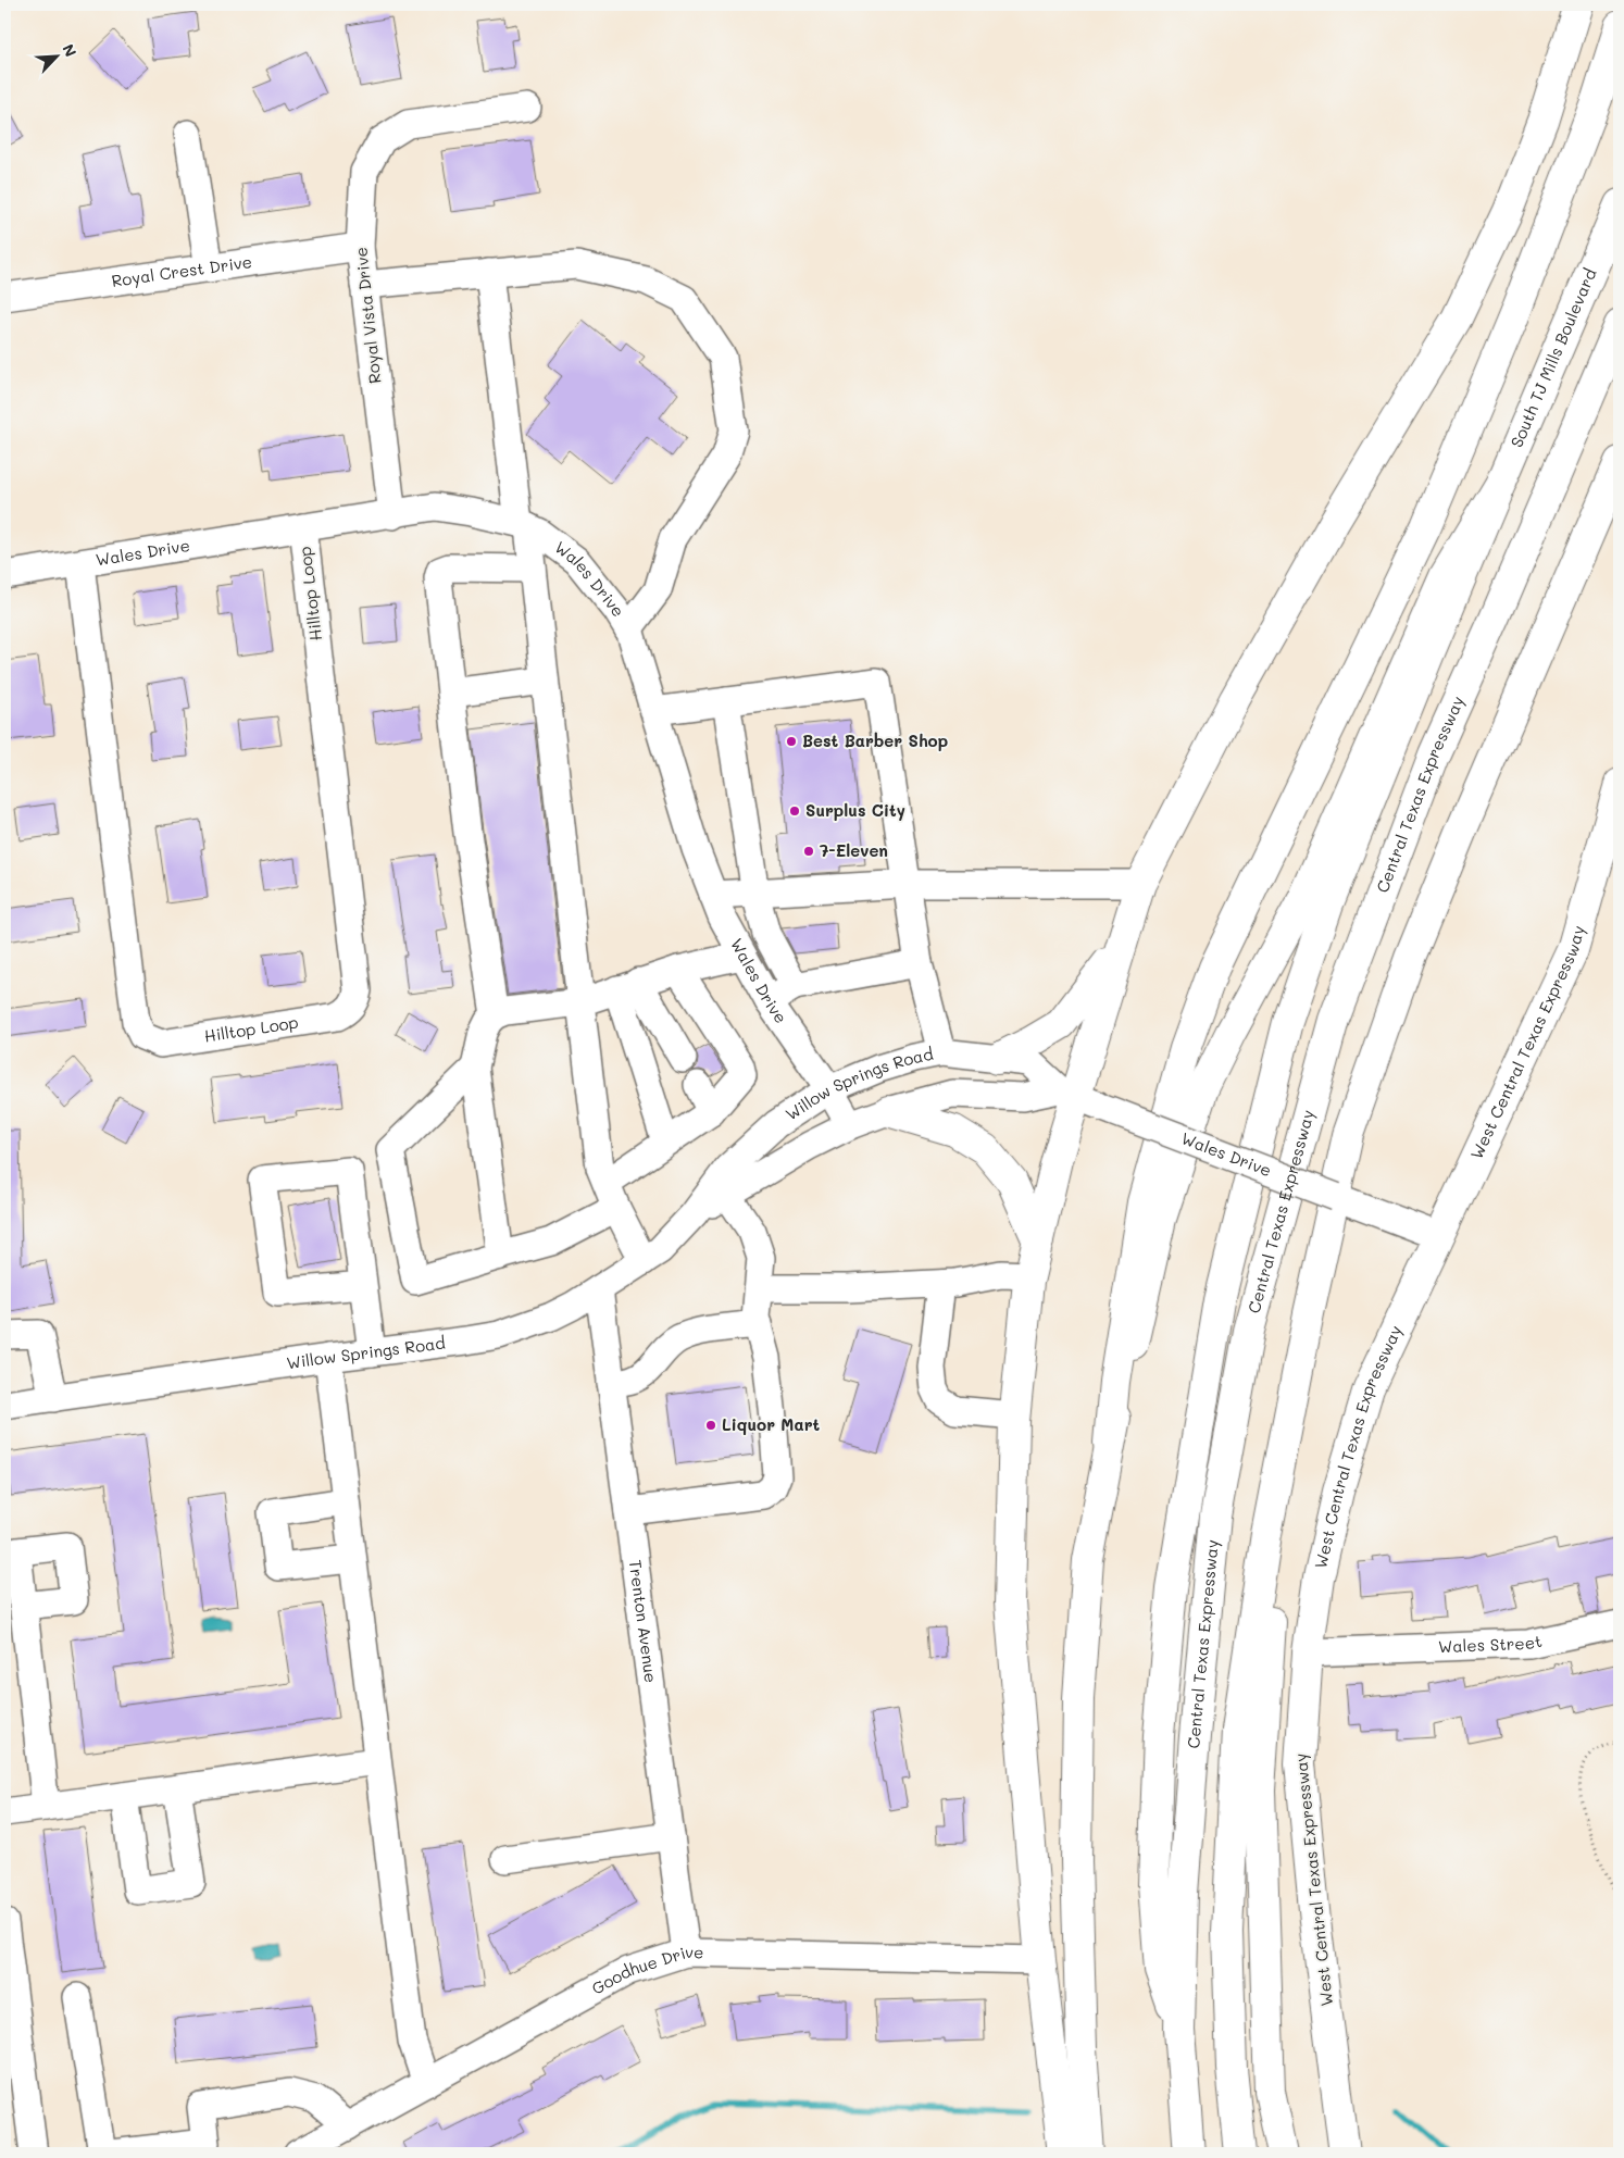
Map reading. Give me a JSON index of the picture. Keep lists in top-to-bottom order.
{
  "streets": {
    "main road": ["South TJ Mills Boulevard", "Central Texas Expressway", "West Central Texas Expressway"],
    "street": [
      "Royal Crest Drive",
      "Royal Vista Drive",
      "Wales Drive",
      "Hilltop Loop",
      "Willow Springs Road",
      "Trenton Avenue",
      "Wales Street",
      "Goodhue Drive"
    ]
  },
  "crossings": [
    ["Royal Crest Drive", "Royal Vista Drive"],
    ["Royal Vista Drive", "Wales Drive"],
    ["Wales Drive", "Hilltop Loop"],
    ["Wales Drive", "West Central Texas Expressway"],
    ["Wales Drive", "Willow Springs Road"],
    ["West Central Texas Expressway", "Wales Street"],
    ["Willow Springs Road", "Trenton Avenue"],
    ["Trenton Avenue", "Goodhue Drive"]
  ],
  "places": [
    "Best Barber Shop",
    "Surplus City",
    "7-Eleven",
    "Liquor Mart"
  ],
  "north": "top right"
}
